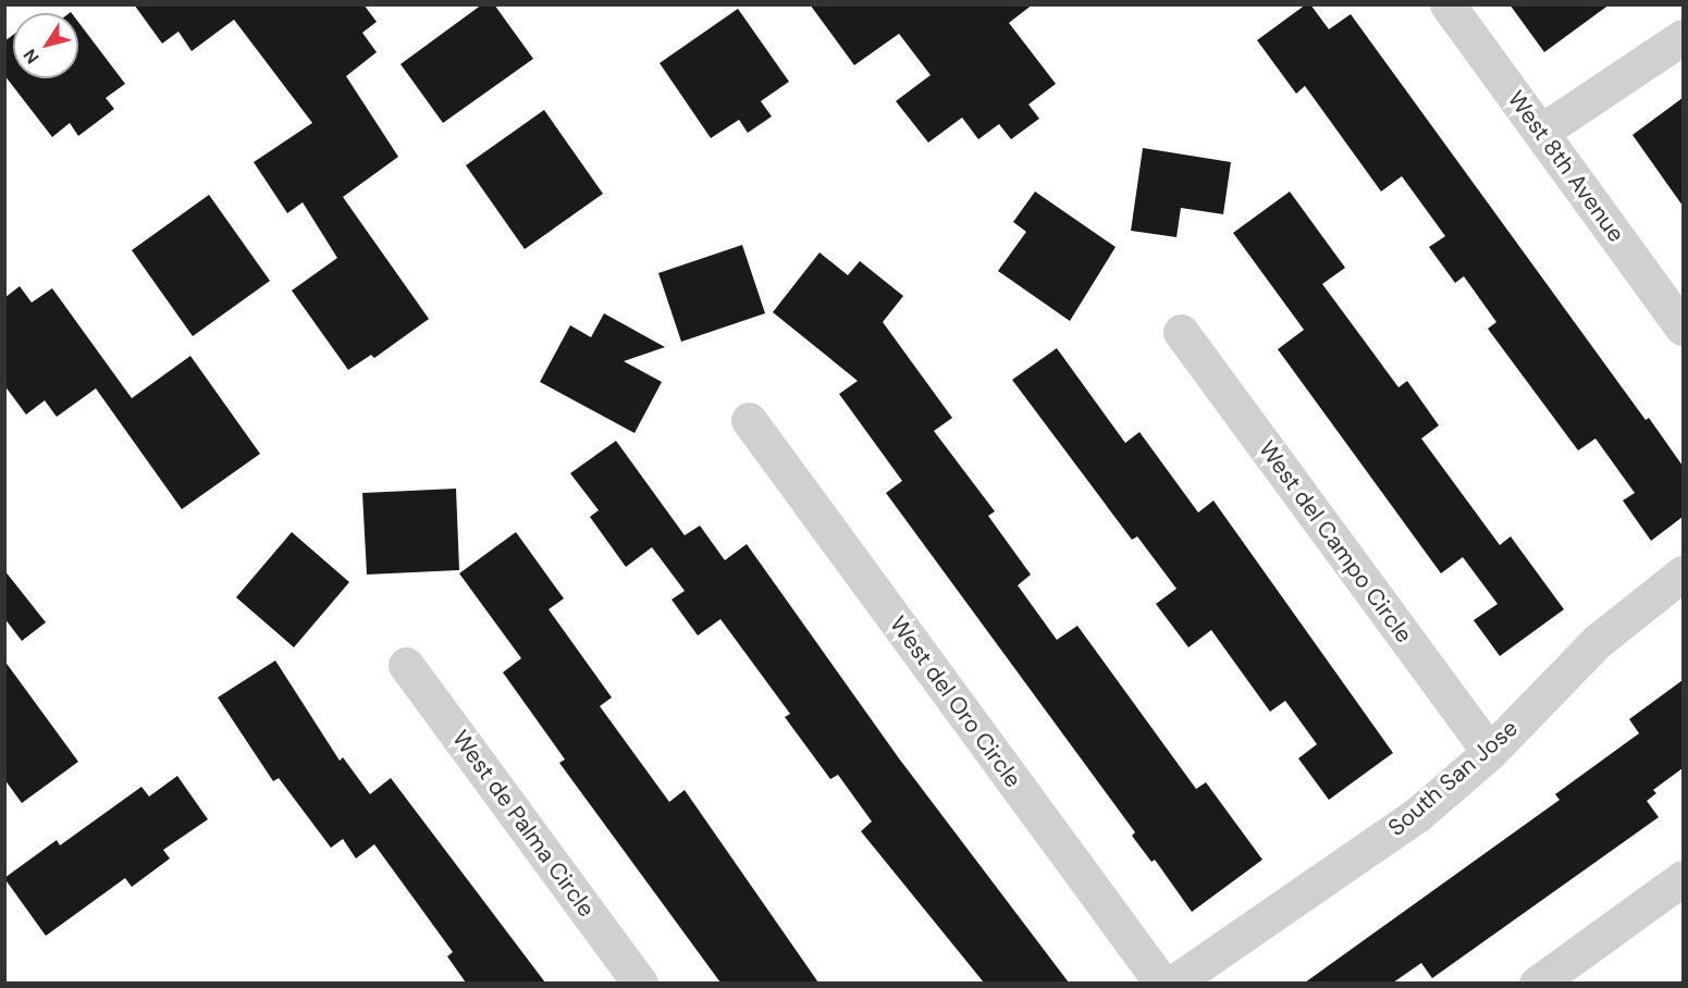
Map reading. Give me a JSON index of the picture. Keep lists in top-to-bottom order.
{
  "streets": {
    "street": [
      "West 8th Avenue",
      "West del Campo Circle",
      "West del Oro Circle",
      "South San Jose",
      "West de Palma Circle"
    ]
  },
  "crossings": [
    ["West del Campo Circle", "South San Jose"]
  ],
  "north": "bottom left"
}
